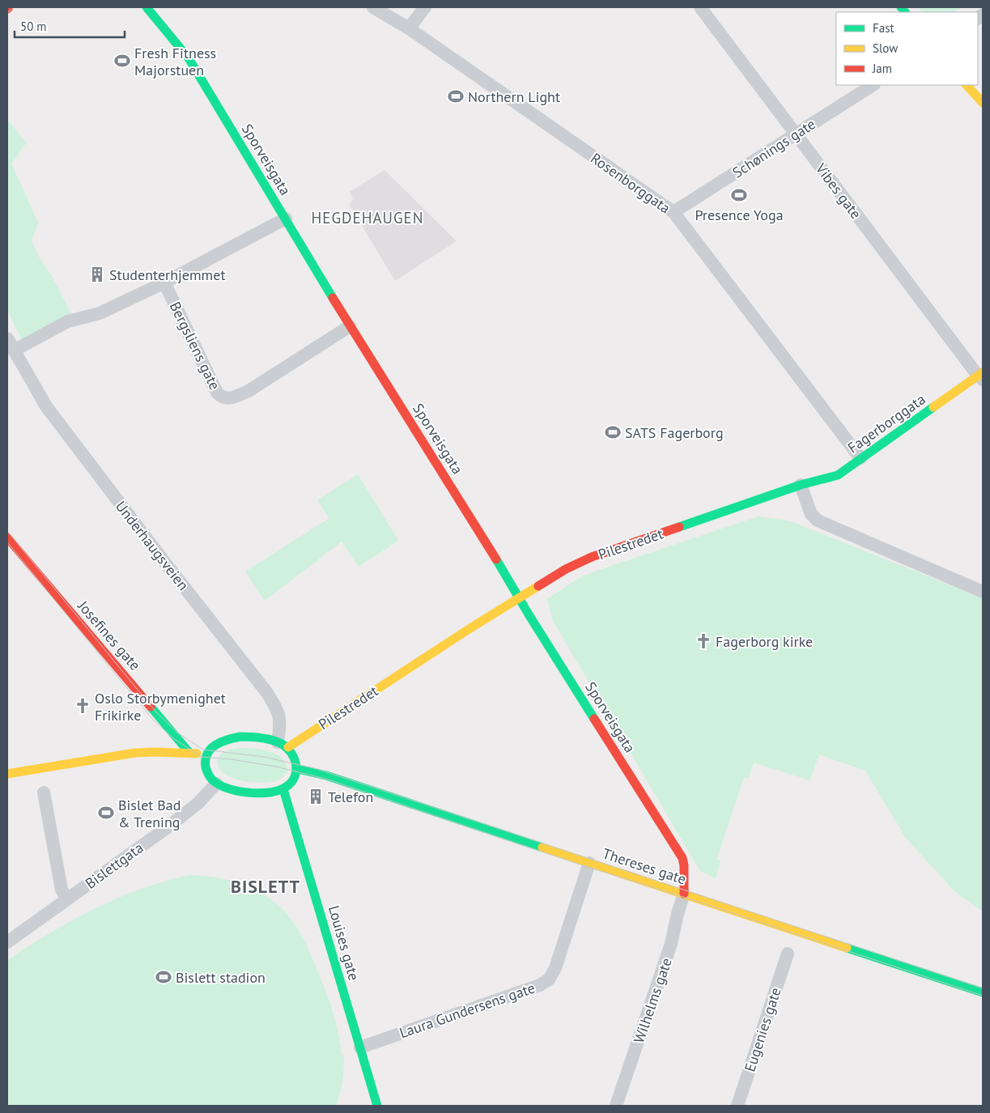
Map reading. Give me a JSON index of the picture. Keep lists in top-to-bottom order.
{
  "streets": {
    "street": [
      "Schønings gate",
      "Sporveisgata",
      "Rosenborggata",
      "Vibes gate",
      "Bergsliens gate",
      "Fagerborggata",
      "Pilestredet",
      "Underhaugsveien",
      "Josefines gate",
      "Bislettgata",
      "Thereses gate",
      "Louises gate",
      "Wilhelms gate",
      "Laura Gundersens gate",
      "Eugenies gate"
    ]
  },
  "crossings": [
    ["Schønings gate", "Rosenborggata"],
    ["Schønings gate", "Vibes gate"],
    ["Sporveisgata", "Bergsliens gate"],
    ["Sporveisgata", "Pilestredet"],
    ["Sporveisgata", "Thereses gate"],
    ["Sporveisgata", "Wilhelms gate"],
    ["Rosenborggata", "Fagerborggata"],
    ["Vibes gate", "Fagerborggata"],
    ["Fagerborggata", "Pilestredet"],
    ["Pilestredet", "Underhaugsveien"],
    ["Pilestredet", "Bislettgata"],
    ["Pilestredet", "Thereses gate"],
    ["Pilestredet", "Louises gate"],
    ["Underhaugsveien", "Bislettgata"],
    ["Underhaugsveien", "Thereses gate"],
    ["Underhaugsveien", "Louises gate"],
    ["Bislettgata", "Thereses gate"],
    ["Bislettgata", "Louises gate"],
    ["Thereses gate", "Louises gate"],
    ["Thereses gate", "Wilhelms gate"],
    ["Thereses gate", "Laura Gundersens gate"],
    ["Louises gate", "Laura Gundersens gate"]
  ],
  "districts": ["HEGDEHAUGEN", "BISLETT"],
  "places": {
    "sports": [
      "Fresh Fitness Majorstuen",
      "Northern Light",
      "Presence Yoga",
      "SATS Fagerborg",
      "Bislet Bad & Trening",
      "Bislett stadion"
    ],
    "building": ["Studenterhjemmet", "Telefon"],
    "church": ["Fagerborg kirke", "Oslo Storbymenighet Frikirke"]
  },
  "legend": ["Fast", "Slow", "Jam"],
  "scale_bar": "50 m"
}
